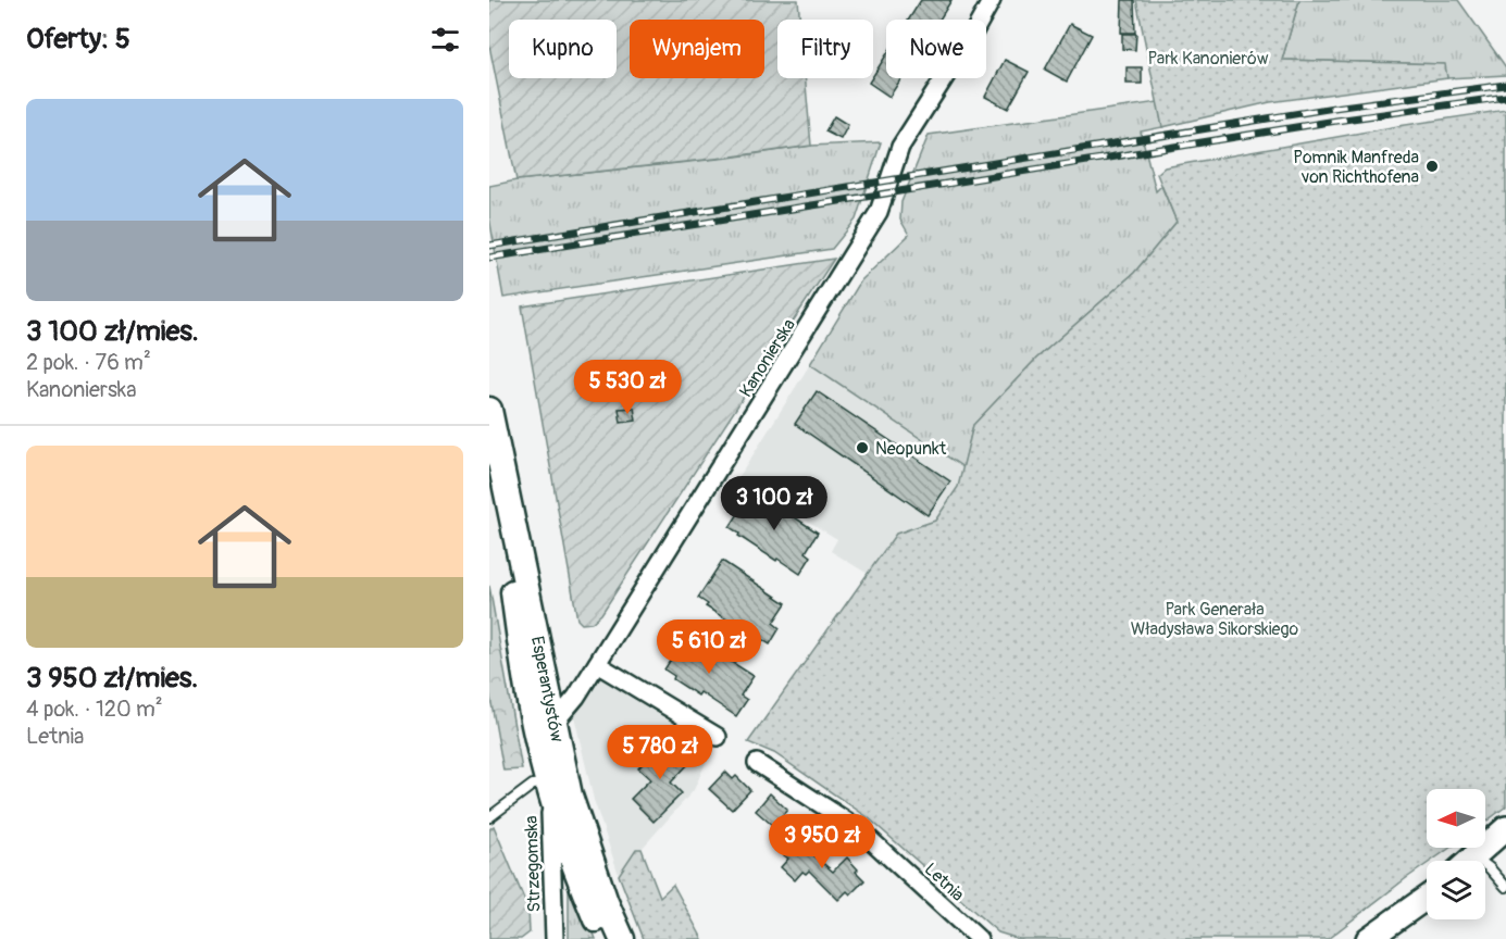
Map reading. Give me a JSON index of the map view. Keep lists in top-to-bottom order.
{
  "streets": {
    "main road": ["Esperantystów"],
    "street": ["Kanonierska", "Strzegomska", "Letnia"]
  },
  "crossings": [
    ["Kanonierska", "Esperantystów"],
    ["Esperantystów", "Strzegomska"]
  ],
  "parks": ["Park Kanonierów", "Park Generała Władysława Sikorskiego"],
  "places": ["Pomnik Manfreda von Richthofena", "Neopunkt"],
  "north": "left",
  "page": {
    "heading": "Oferty: 5",
    "chip": [
      "Kupno",
      "Wynajem",
      "Filtry",
      "Nowe"
    ],
    "list": [
      {
        "name": "3 100 zł/mies.",
        "note": "2 pok. · 76 m² · Kanonierska"
      },
      {
        "name": "3 950 zł/mies.",
        "note": "4 pok. · 120 m² · Letnia"
      }
    ],
    "price": [
      "5 530 zł",
      "3 100 zł",
      "5 610 zł",
      "5 780 zł",
      "3 950 zł"
    ]
  }
}
